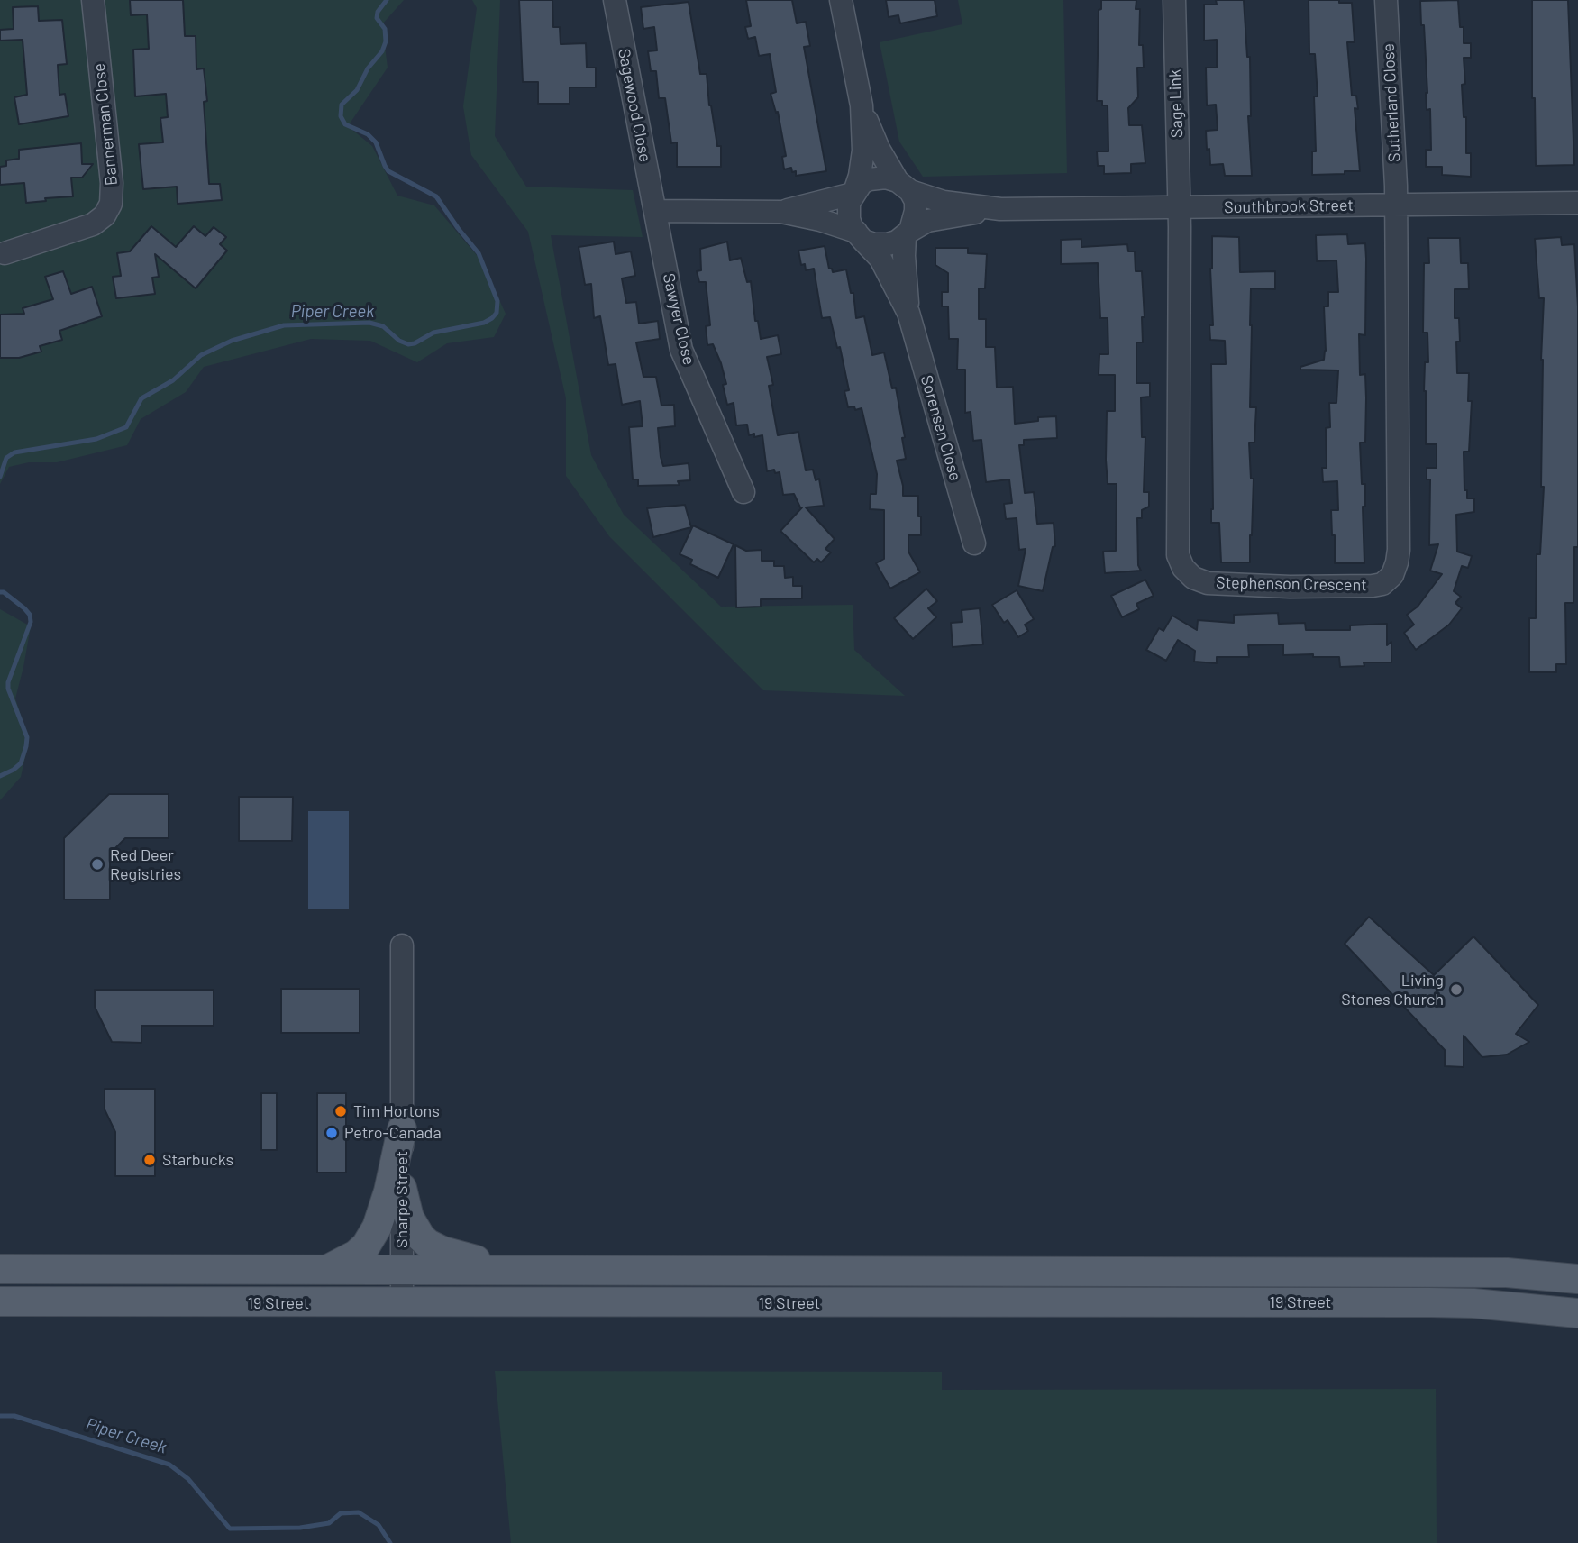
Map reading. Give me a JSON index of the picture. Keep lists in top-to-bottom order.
{
  "streets": {
    "main road": ["19 Street"],
    "street": [
      "Sutherland Close",
      "Sage Link",
      "Sagewood Close",
      "Bannerman Close",
      "Southbrook Street",
      "Sawyer Close",
      "Sorensen Close",
      "Stephenson Crescent",
      "Sharpe Street"
    ]
  },
  "crossings": [
    ["Sutherland Close", "Southbrook Street"],
    ["Sutherland Close", "Stephenson Crescent"],
    ["Sage Link", "Southbrook Street"],
    ["Sage Link", "Stephenson Crescent"],
    ["Sagewood Close", "Sawyer Close"],
    ["Southbrook Street", "Sorensen Close"],
    ["Southbrook Street", "Stephenson Crescent"],
    ["Sharpe Street", "19 Street"]
  ],
  "water": ["Piper Creek"],
  "places": [
    "Red Deer Registries",
    "Living Stones Church",
    "Tim Hortons",
    "Petro-Canada",
    "Starbucks"
  ]
}
